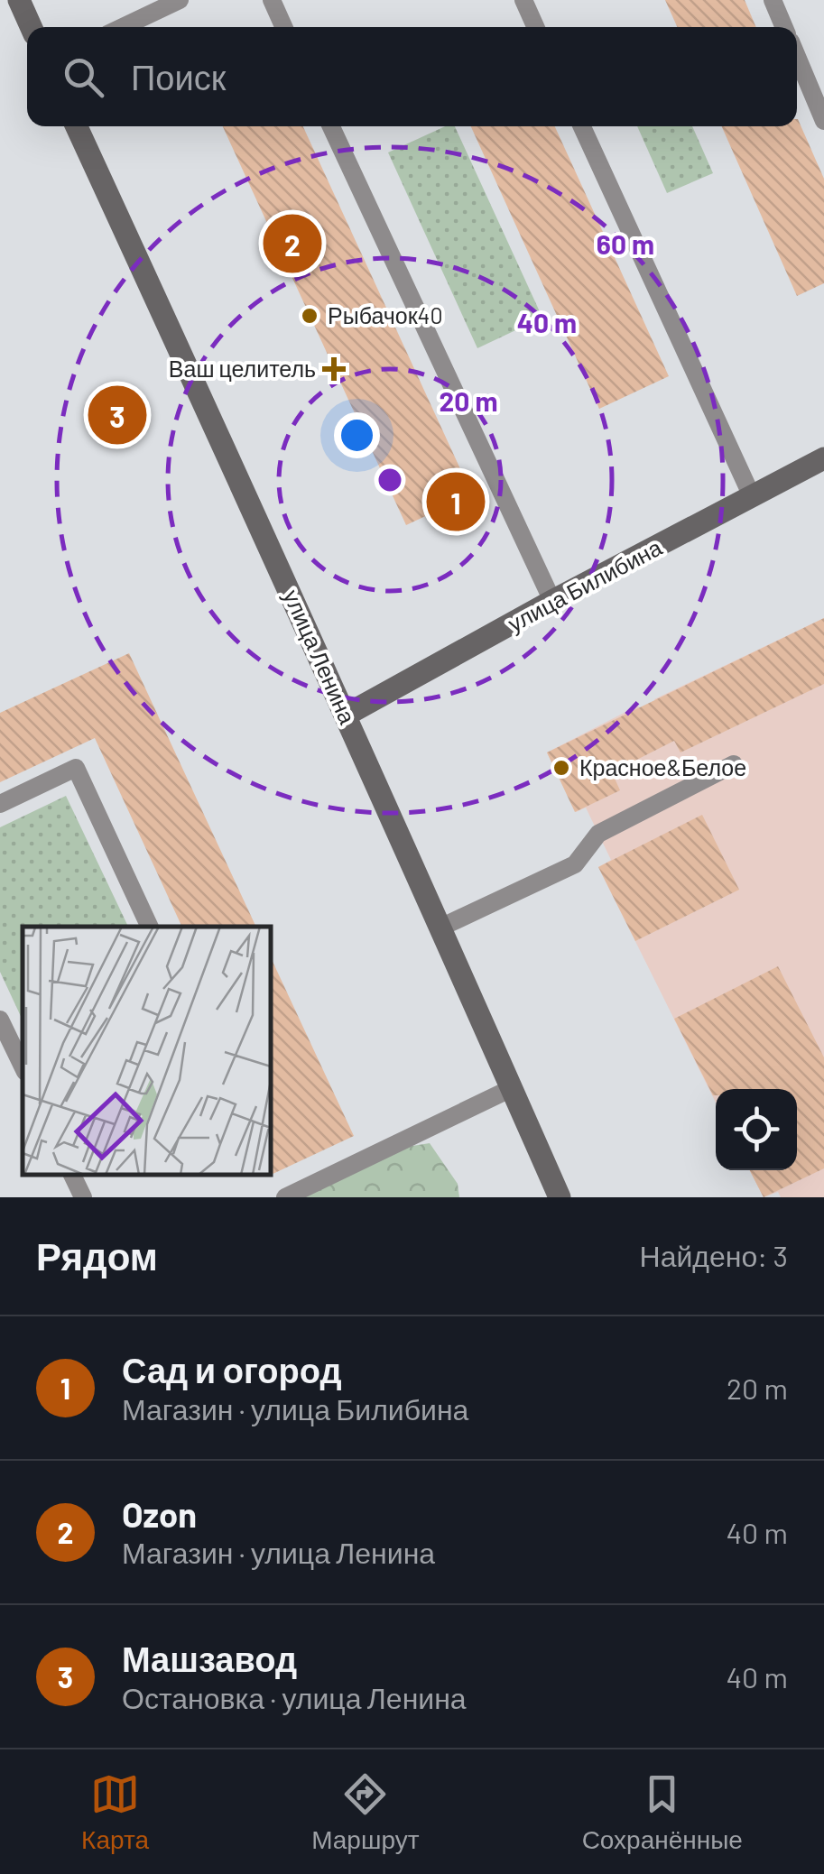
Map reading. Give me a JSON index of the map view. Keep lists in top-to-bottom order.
{
  "streets": {
    "main road": ["улица Билибина", "улица Ленина"]
  },
  "crossings": [
    ["улица Билибина", "улица Ленина"]
  ],
  "places": {
    "other": ["Рыбачок40", "Красное&Белое"],
    "health": ["Ваш целитель"]
  },
  "page": {
    "search": "Поиск",
    "pins": ["2", "3", "1"],
    "heading": ["Рядом", "Найдено: 3"],
    "list": [
      {
        "mark": "1",
        "name": "Сад и огород",
        "note": "Магазин · улица Билибина",
        "value": "20 m"
      },
      {
        "mark": "2",
        "name": "Ozon",
        "note": "Магазин · улица Ленина",
        "value": "40 m"
      },
      {
        "mark": "3",
        "name": "Машзавод",
        "note": "Остановка · улица Ленина",
        "value": "40 m"
      }
    ],
    "nav": ["Карта", "Маршрут", "Сохранённые"]
  },
  "rings": ["60 m", "40 m", "20 m"]
}
